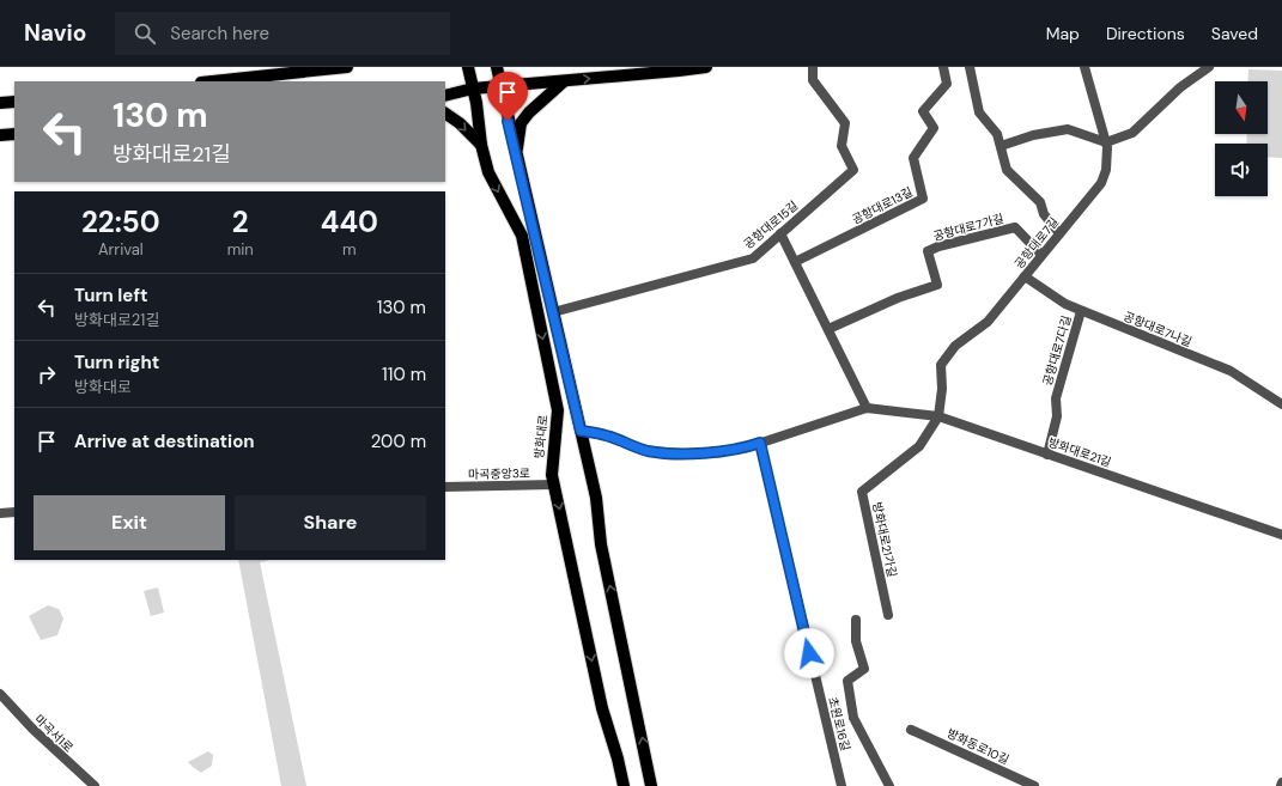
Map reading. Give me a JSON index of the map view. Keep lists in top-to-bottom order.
{
  "streets": {
    "main road": ["방화대로"],
    "street": [
      "공항대로13길",
      "공항대로15길",
      "공항대로7가길",
      "공항대로7길",
      "공항대로7나길",
      "공항대로7다길",
      "방화대로21길",
      "마곡중앙3로",
      "방화대로21가길",
      "초원로16길",
      "마곡서1로",
      "방화동로10길"
    ]
  },
  "crossings": [
    ["공항대로7가길", "공항대로7길"],
    ["공항대로7길", "공항대로7나길"],
    ["공항대로7길", "방화대로21길"],
    ["공항대로7길", "방화대로21가길"],
    ["공항대로7나길", "공항대로7다길"],
    ["공항대로7다길", "방화대로21길"],
    ["방화대로", "마곡중앙3로"],
    ["방화대로21길", "방화대로21가길"],
    ["방화대로21길", "초원로16길"]
  ],
  "north": "bottom",
  "page": {
    "header": "Navio",
    "search": "Search here",
    "nav": ["Map", "Directions", "Saved"],
    "turn": ["130 m", "방화대로21길"],
    "eta": [
      "22:50",
      "Arrival",
      "2",
      "min",
      "440",
      "m"
    ],
    "list": [
      {
        "name": "Turn left",
        "note": "방화대로21길",
        "value": "130 m"
      },
      {
        "name": "Turn right",
        "note": "방화대로",
        "value": "110 m"
      },
      {
        "name": "Arrive at destination",
        "value": "200 m"
      }
    ],
    "buttons": ["Exit", "Share"]
  }
}
